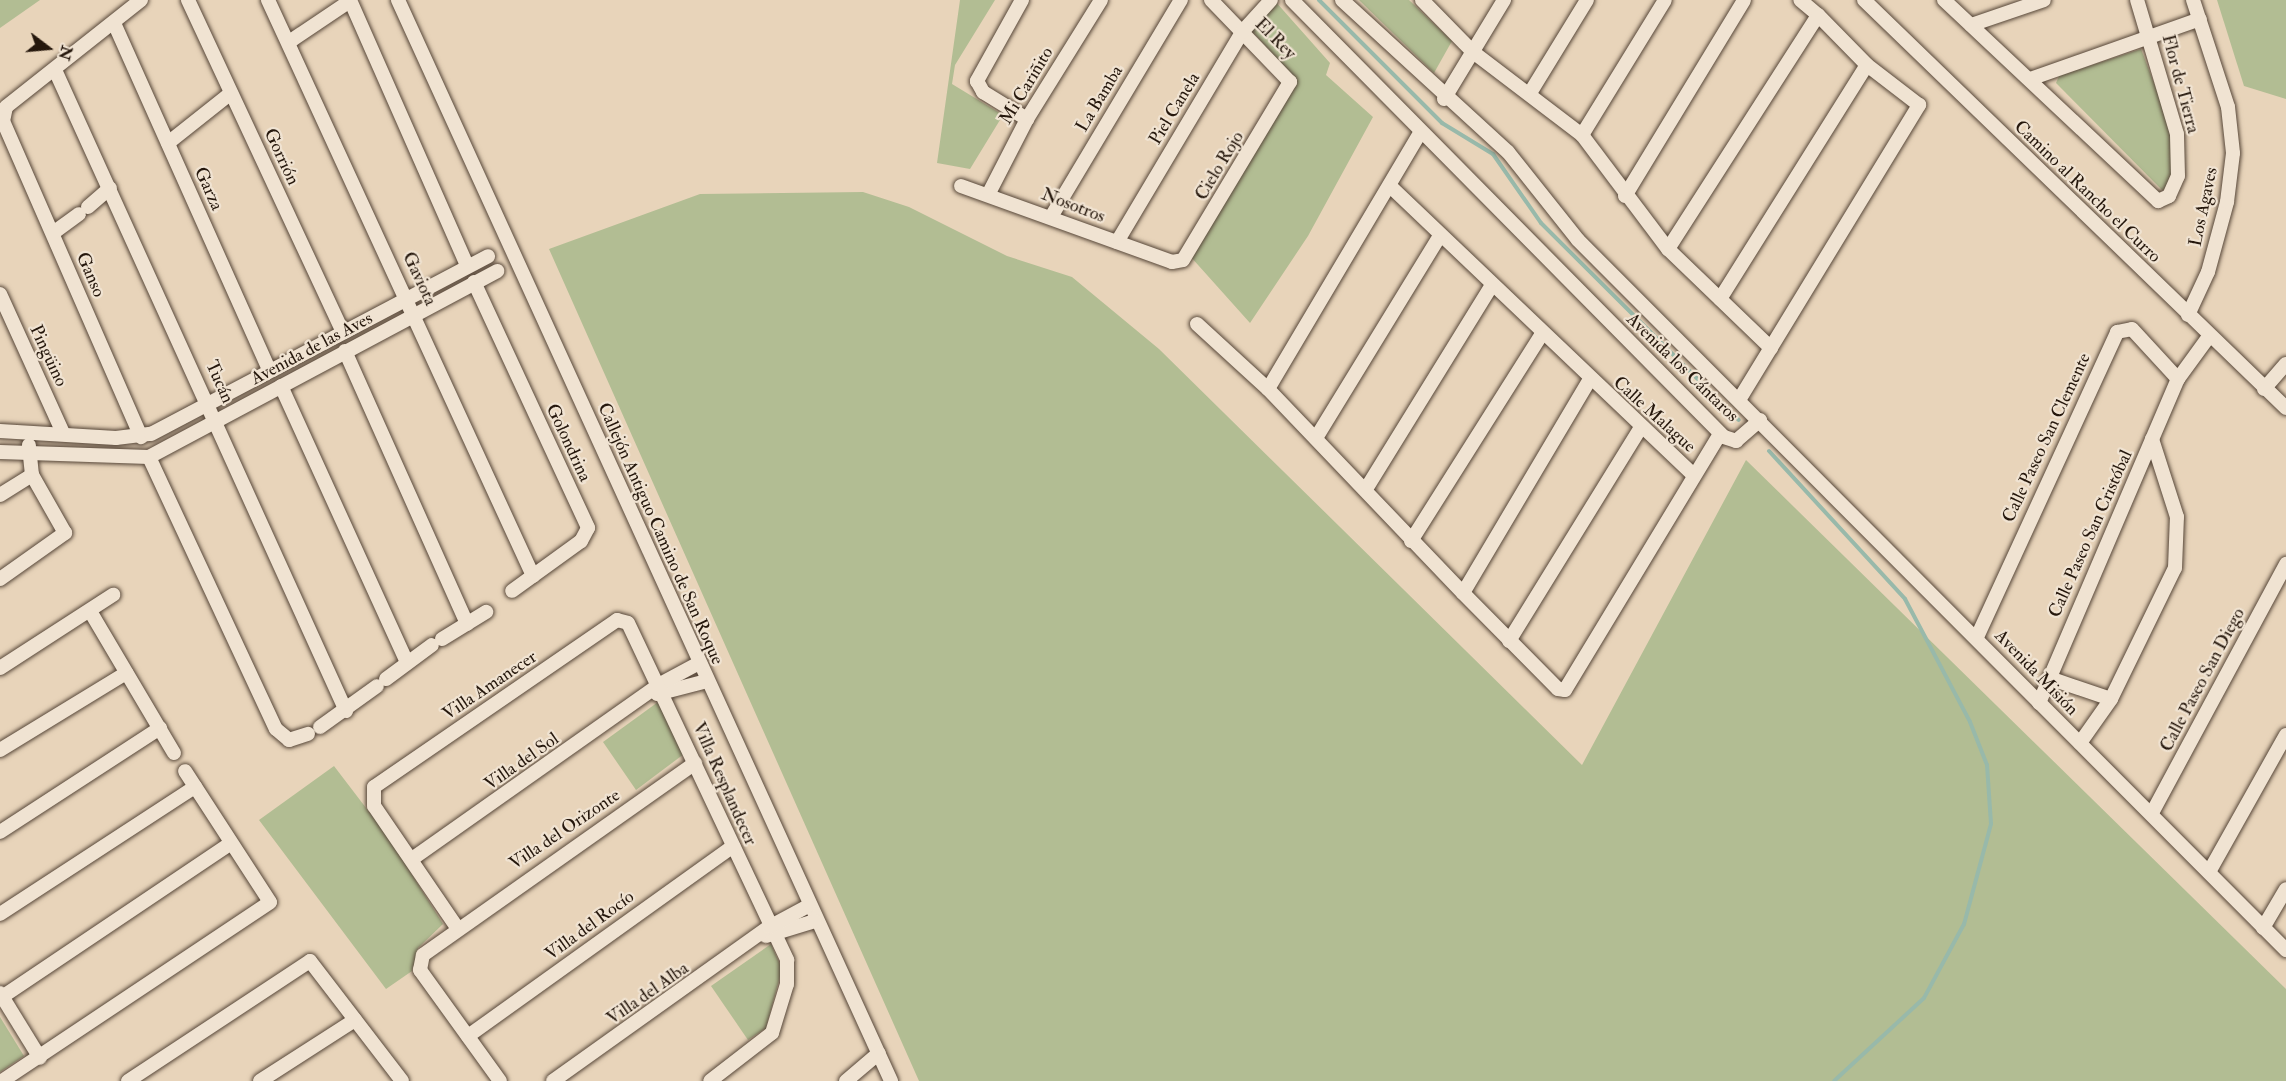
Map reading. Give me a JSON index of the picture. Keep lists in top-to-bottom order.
{
  "streets": {
    "street": [
      "El Rey",
      "Flor de Tierra",
      "Mi Cariñito",
      "La Bamba",
      "Piel Canela",
      "Gorrión",
      "Cielo Rojo",
      "Garza",
      "Camino al Rancho el Curro",
      "Nosotros",
      "Los Agaves",
      "Ganso",
      "Gaviota",
      "Avenida de las Aves",
      "Pingüino",
      "Avenida los Cántaros",
      "Tucán",
      "Calle Malague",
      "Calle Paseo San Clemente",
      "Golondrina",
      "Callejón Antiguo Camino de San Roque",
      "Calle Paseo San Cristóbal",
      "Avenida Misión",
      "Calle Paseo San Diego",
      "Villa Amanecer",
      "Villa del Sol",
      "Villa Resplandecer",
      "Villa del Orizonte",
      "Villa del Rocío",
      "Villa del Alba"
    ]
  },
  "crossings": [
    ["El Rey", "Piel Canela"],
    ["El Rey", "Cielo Rojo"],
    ["Mi Cariñito", "Nosotros"],
    ["La Bamba", "Nosotros"],
    ["Piel Canela", "Nosotros"],
    ["Gorrión", "Avenida de las Aves"],
    ["Cielo Rojo", "Nosotros"],
    ["Garza", "Avenida de las Aves"],
    ["Camino al Rancho el Curro", "Los Agaves"],
    ["Camino al Rancho el Curro", "Calle Paseo San Cristóbal"],
    ["Ganso", "Avenida de las Aves"],
    ["Ganso", "Tucán"],
    ["Gaviota", "Avenida de las Aves"],
    ["Gaviota", "Golondrina"],
    ["Avenida de las Aves", "Tucán"],
    ["Avenida de las Aves", "Golondrina"],
    ["Avenida los Cántaros", "Avenida Misión"],
    ["Calle Paseo San Clemente", "Calle Paseo San Cristóbal"],
    ["Calle Paseo San Clemente", "Avenida Misión"],
    ["Callejón Antiguo Camino de San Roque", "Villa del Sol"],
    ["Callejón Antiguo Camino de San Roque", "Villa del Alba"],
    ["Calle Paseo San Cristóbal", "Avenida Misión"],
    ["Avenida Misión", "Calle Paseo San Diego"],
    ["Villa Amanecer", "Villa del Sol"],
    ["Villa Amanecer", "Villa Resplandecer"],
    ["Villa del Sol", "Villa Resplandecer"],
    ["Villa Resplandecer", "Villa del Orizonte"],
    ["Villa Resplandecer", "Villa del Rocío"],
    ["Villa Resplandecer", "Villa del Alba"],
    ["Villa del Orizonte", "Villa del Rocío"]
  ],
  "north": "right"
}
